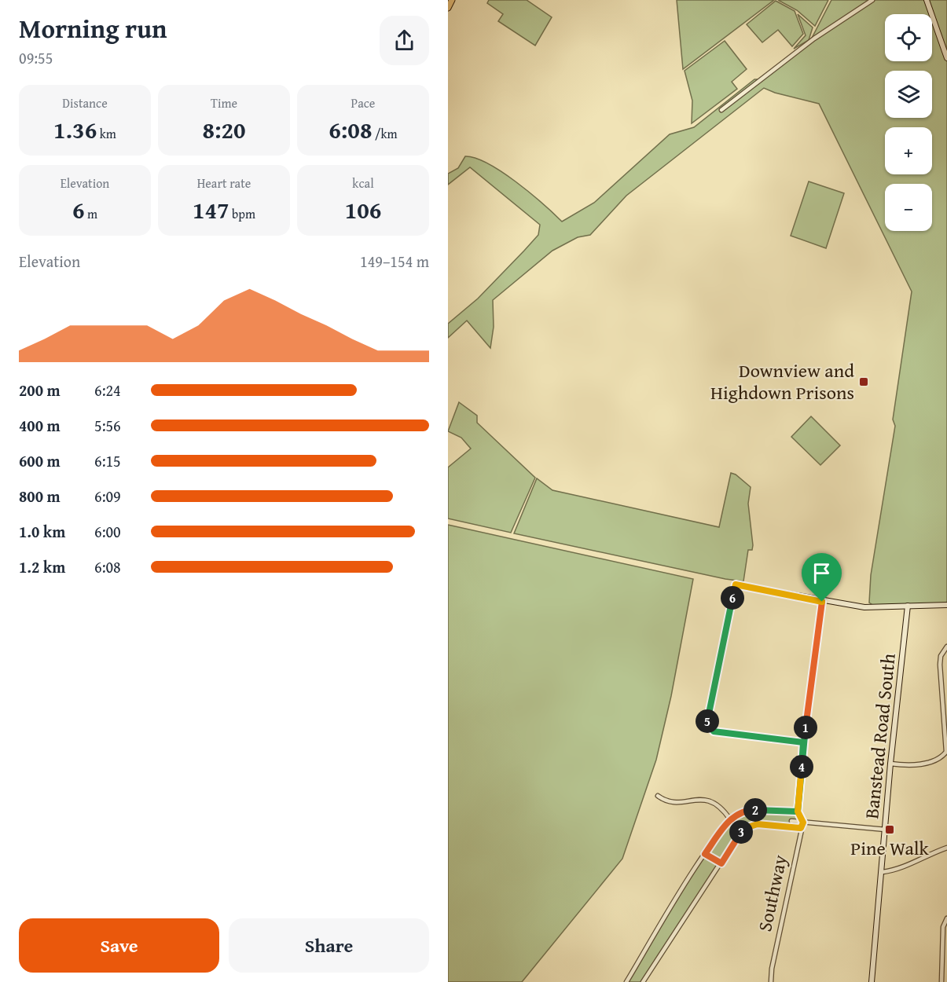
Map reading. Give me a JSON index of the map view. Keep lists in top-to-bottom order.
{
  "streets": {
    "street": ["Banstead Road South", "Southway"]
  },
  "places": {
    "transit": ["Downview and Highdown Prisons", "Pine Walk"]
  },
  "page": {
    "heading": ["Morning run", "09:55"],
    "map_buttons": ["+", "−"],
    "stats": [
      ["Distance", "1.36 km"],
      ["Time", "8:20"],
      ["Pace", "6:08 /km"],
      ["Elevation", "6 m"],
      ["Heart rate", "147 bpm"],
      ["kcal", "106"]
    ],
    "chart": ["Elevation", "149–154 m"],
    "list": [
      {
        "name": "200 m",
        "note": "6:24"
      },
      {
        "name": "400 m",
        "note": "5:56"
      },
      {
        "name": "600 m",
        "note": "6:15"
      },
      {
        "name": "800 m",
        "note": "6:09"
      },
      {
        "name": "1.0 km",
        "note": "6:00"
      },
      {
        "name": "1.2 km",
        "note": "6:08"
      }
    ],
    "pins": [
      "6",
      "5",
      "1",
      "4",
      "2",
      "3"
    ],
    "buttons": ["Save", "Share"]
  }
}
